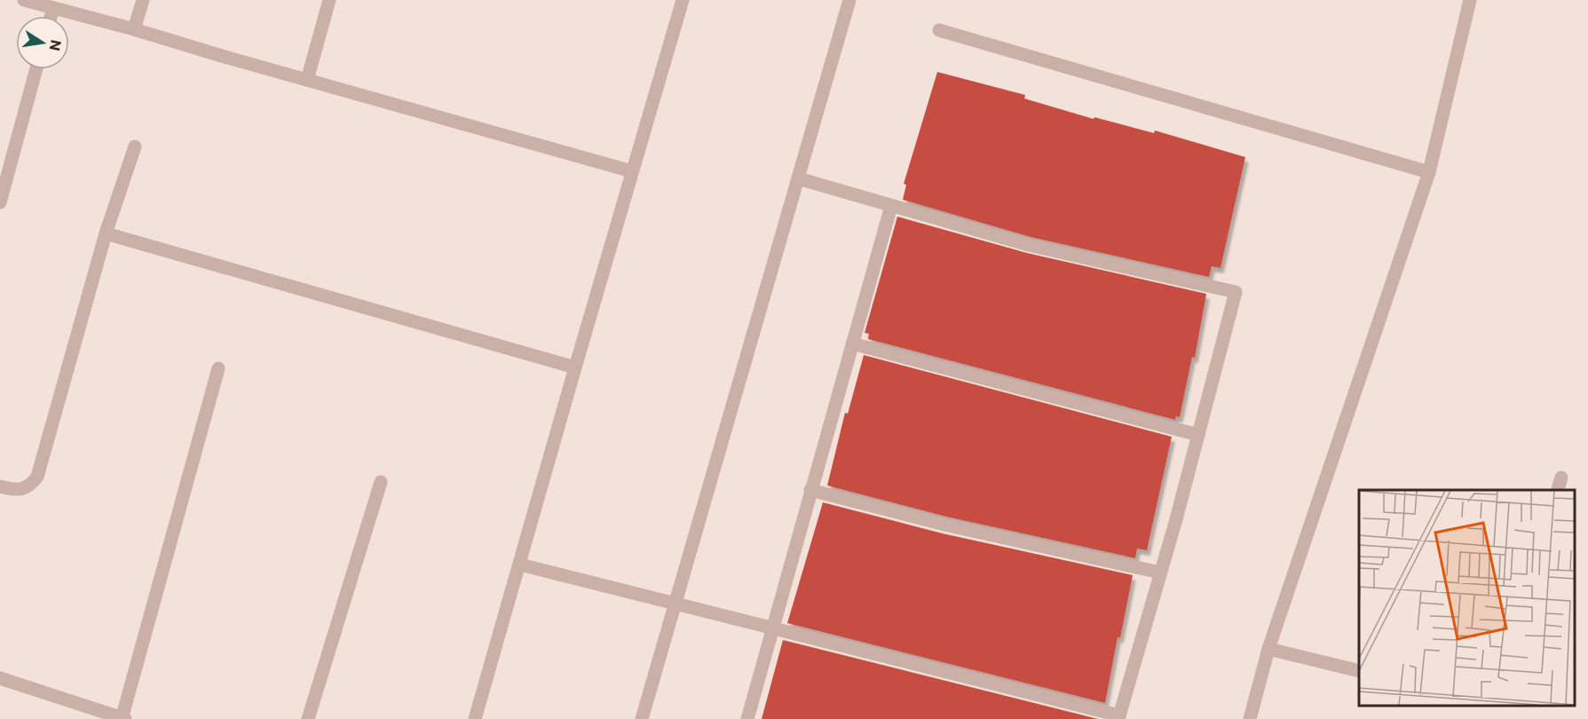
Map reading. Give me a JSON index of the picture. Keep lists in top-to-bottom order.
{
  "north": "right"
}
